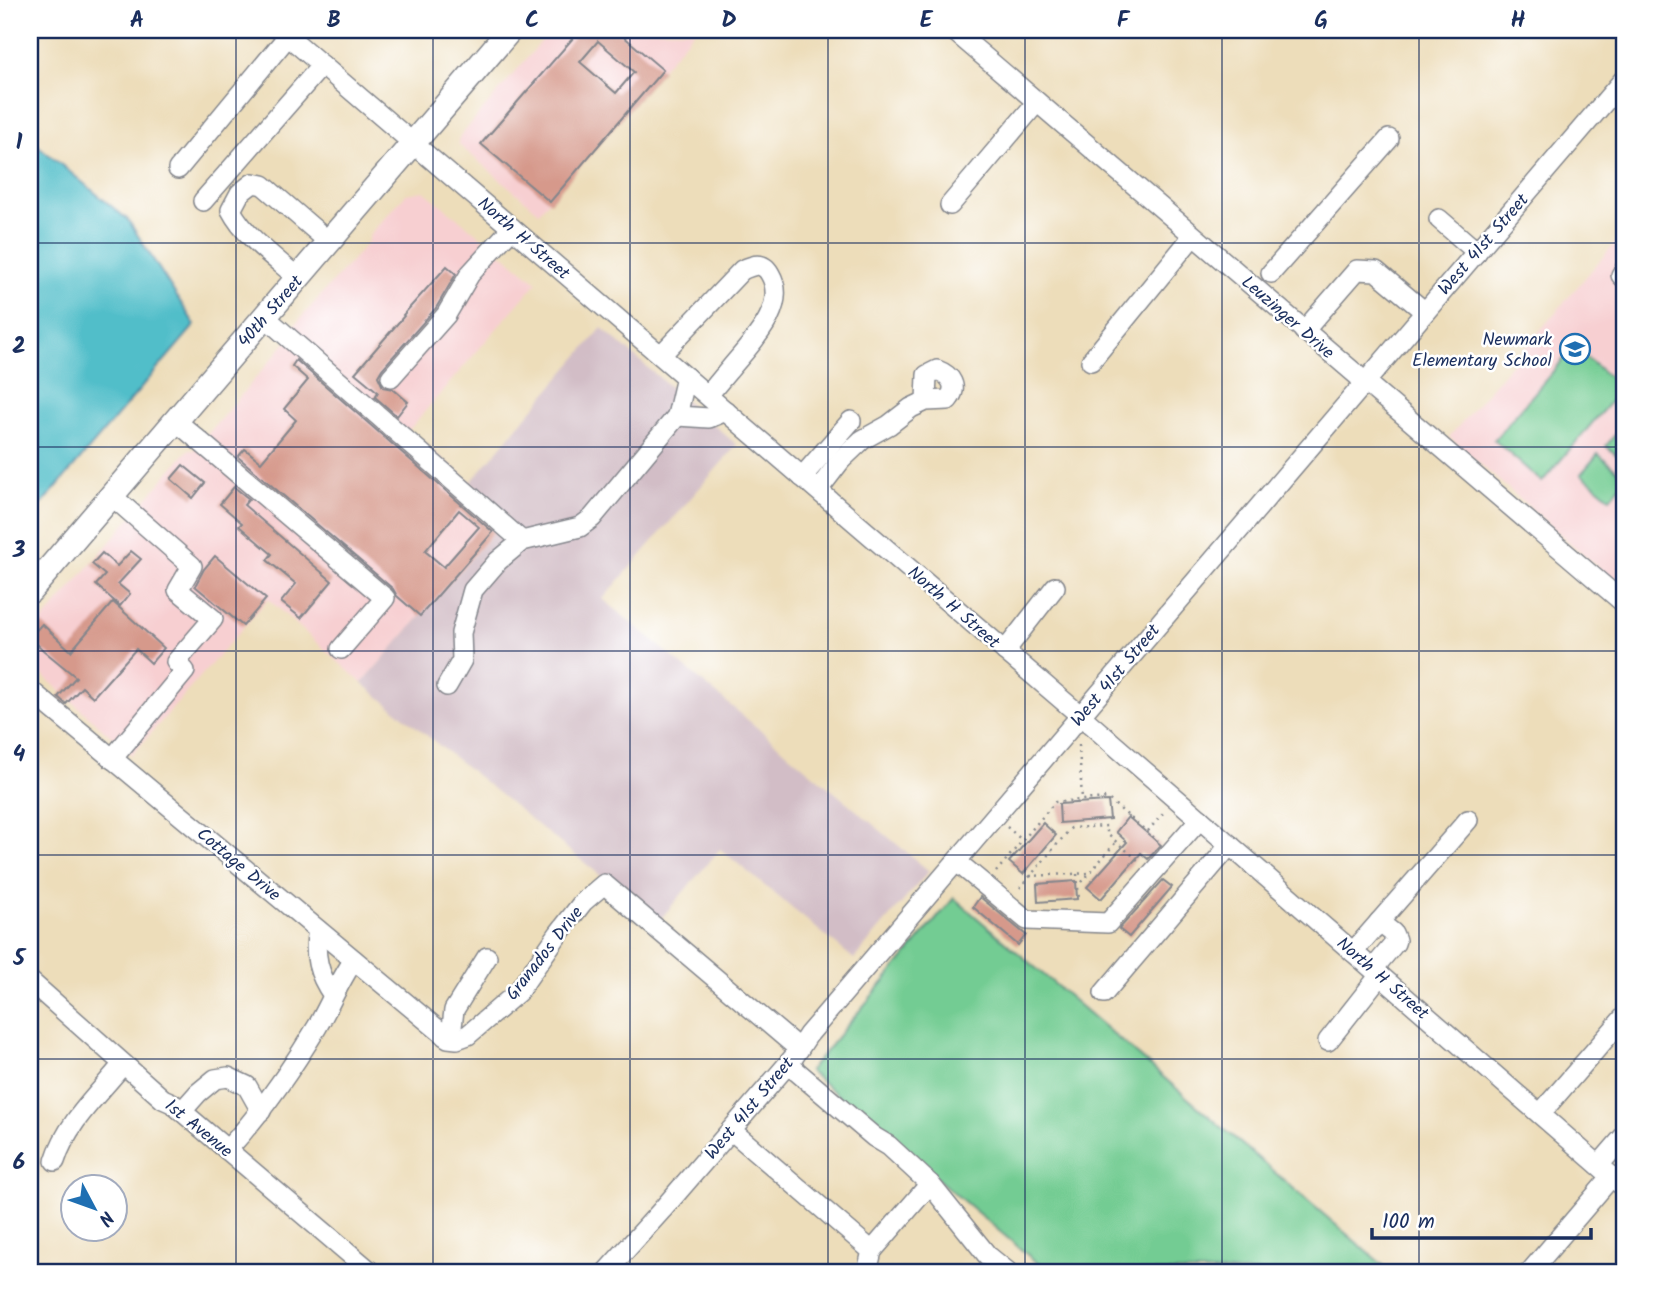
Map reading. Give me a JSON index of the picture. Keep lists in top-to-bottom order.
{
  "streets": {
    "main road": ["40th Street"],
    "street": [
      "North H Street",
      "West 41st Street",
      "Leuzinger Drive",
      "Cottage Drive",
      "Granados Drive",
      "1st Avenue"
    ]
  },
  "crossings": [
    ["North H Street", "West 41st Street"],
    ["North H Street", "40th Street"],
    ["West 41st Street", "Leuzinger Drive"],
    ["West 41st Street", "Granados Drive"],
    ["Cottage Drive", "Granados Drive"]
  ],
  "places": {
    "school or university": ["Newmark Elementary School"]
  },
  "scale_bar": "100 m",
  "north": "bottom right",
  "grid": {
    "columns": [
      "A",
      "B",
      "C",
      "D",
      "E",
      "F",
      "G",
      "H"
    ],
    "rows": [
      "1",
      "2",
      "3",
      "4",
      "5",
      "6"
    ]
  }
}
